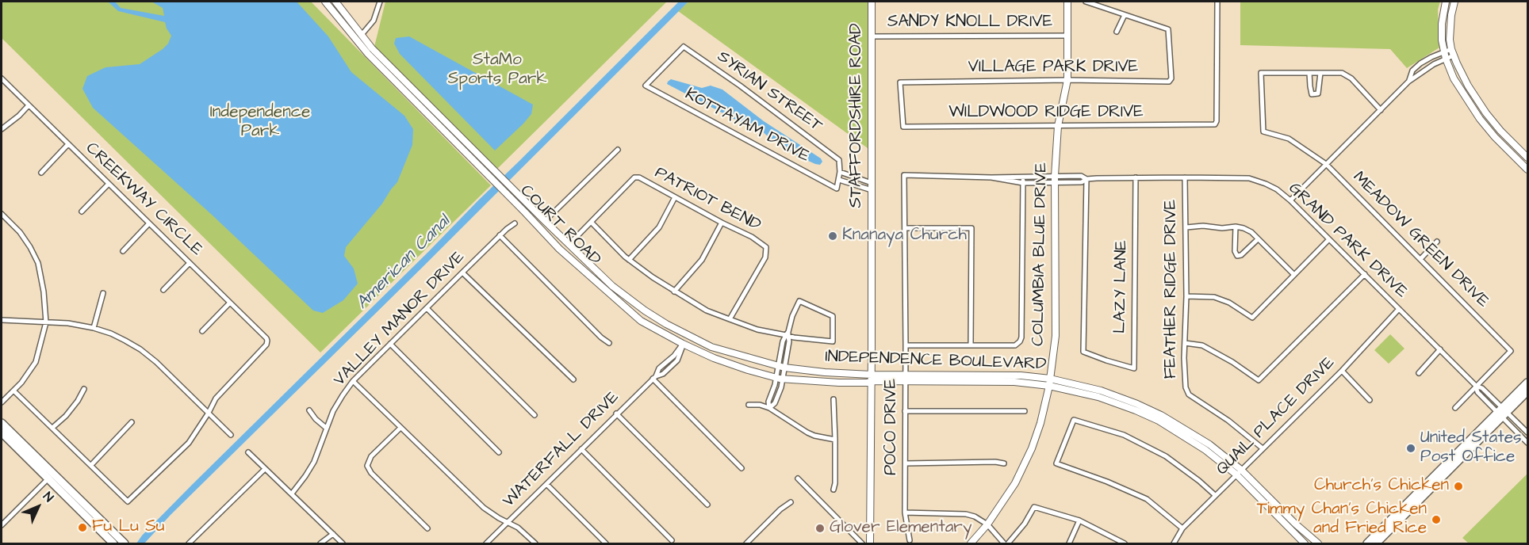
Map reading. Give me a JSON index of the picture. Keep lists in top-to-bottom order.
{
  "streets": {
    "main road": [
      "STAFFORDSHIRE ROAD",
      "COURT ROAD",
      "COLUMBIA BLUE DRIVE",
      "INDEPENDENCE BOULEVARD"
    ],
    "street": [
      "SANDY KNOLL DRIVE",
      "VILLAGE PARK DRIVE",
      "SYRIAN STREET",
      "WILDWOOD RIDGE DRIVE",
      "KOTTAYAM DRIVE",
      "CREEKWAY CIRCLE",
      "PATRIOT BEND",
      "MEADOW GREEN DRIVE",
      "GRAND PARK DRIVE",
      "LAZY LANE",
      "FEATHER RIDGE DRIVE",
      "VALLEY MANOR DRIVE",
      "QUAIL PLACE DRIVE",
      "POCO DRIVE",
      "WATERFALL DRIVE"
    ]
  },
  "crossings": [
    ["SANDY KNOLL DRIVE", "STAFFORDSHIRE ROAD"],
    ["SANDY KNOLL DRIVE", "COLUMBIA BLUE DRIVE"],
    ["VILLAGE PARK DRIVE", "WILDWOOD RIDGE DRIVE"],
    ["VILLAGE PARK DRIVE", "COLUMBIA BLUE DRIVE"],
    ["SYRIAN STREET", "KOTTAYAM DRIVE"],
    ["WILDWOOD RIDGE DRIVE", "COLUMBIA BLUE DRIVE"],
    ["STAFFORDSHIRE ROAD", "INDEPENDENCE BOULEVARD"],
    ["COURT ROAD", "INDEPENDENCE BOULEVARD"],
    ["COURT ROAD", "WATERFALL DRIVE"],
    ["MEADOW GREEN DRIVE", "GRAND PARK DRIVE"],
    ["GRAND PARK DRIVE", "COLUMBIA BLUE DRIVE"],
    ["GRAND PARK DRIVE", "LAZY LANE"],
    ["GRAND PARK DRIVE", "FEATHER RIDGE DRIVE"],
    ["GRAND PARK DRIVE", "QUAIL PLACE DRIVE"],
    ["GRAND PARK DRIVE", "POCO DRIVE"],
    ["COLUMBIA BLUE DRIVE", "INDEPENDENCE BOULEVARD"],
    ["FEATHER RIDGE DRIVE", "QUAIL PLACE DRIVE"],
    ["INDEPENDENCE BOULEVARD", "QUAIL PLACE DRIVE"],
    ["INDEPENDENCE BOULEVARD", "POCO DRIVE"]
  ],
  "water": ["American Canal"],
  "parks": ["StaMo Sports Park", "Independence Park"],
  "places": [
    "Knanaya Church",
    "United States Post Office",
    "Church's Chicken",
    "Timmy Chan's Chicken and Fried Rice",
    "Fu Lu Su",
    "Glover Elementary"
  ],
  "north": "top right"
}
